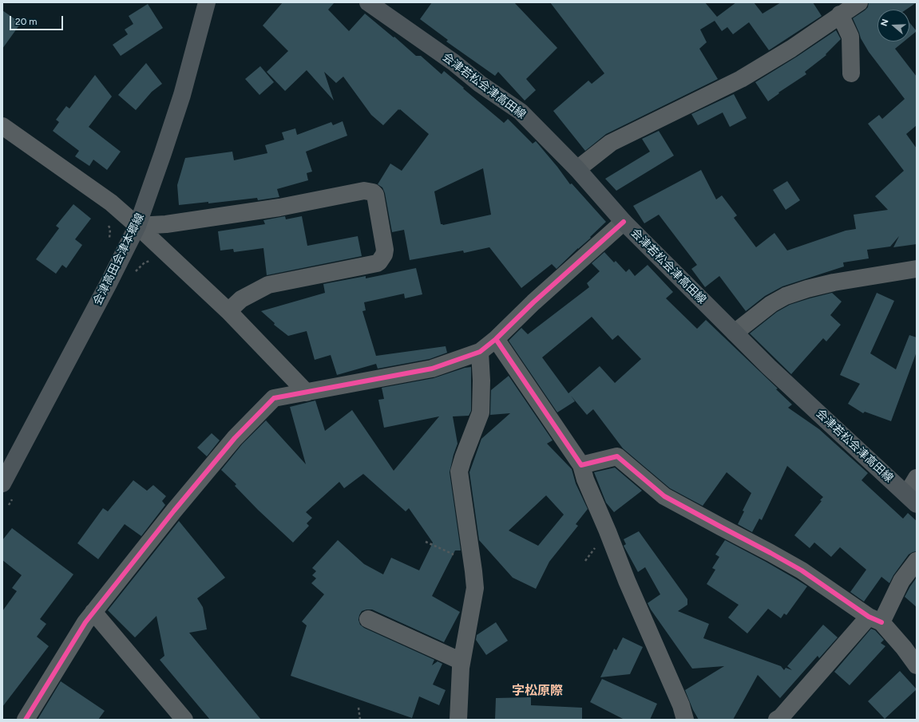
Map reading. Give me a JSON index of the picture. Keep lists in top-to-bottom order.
{
  "streets": {
    "main road": ["会津若松会津高田線", "会津高田会津本郷線"]
  },
  "districts": ["字松原際"],
  "scale_bar": "20 m",
  "north": "left"
}
